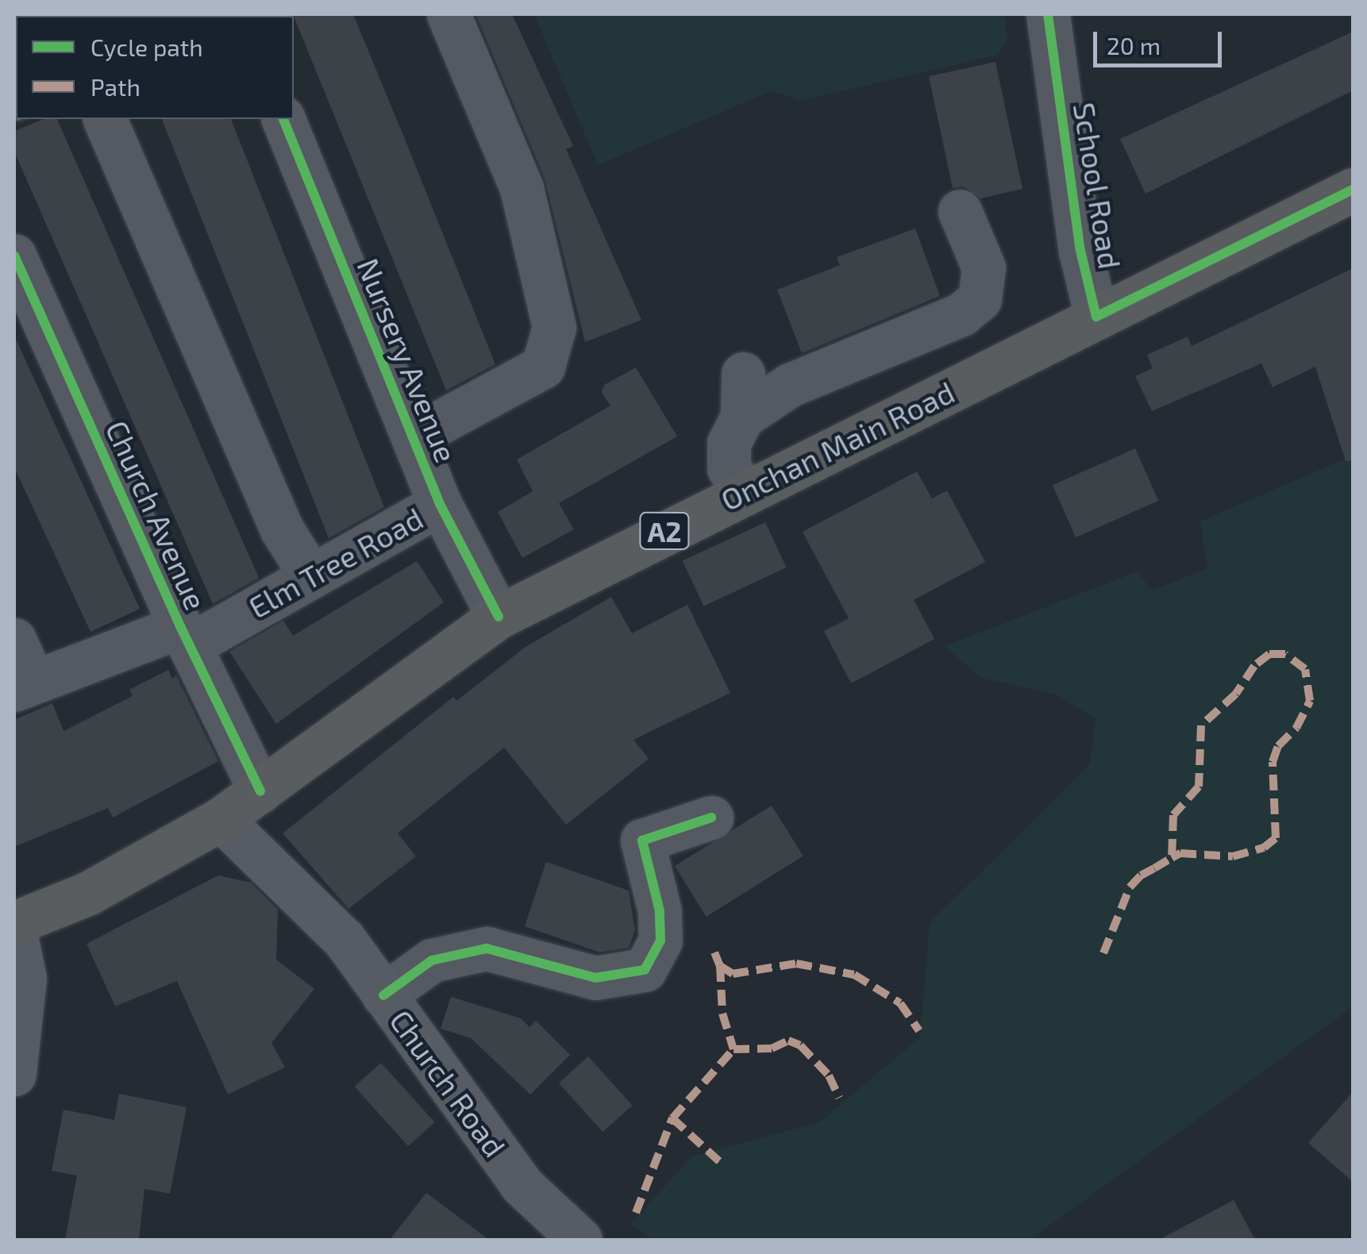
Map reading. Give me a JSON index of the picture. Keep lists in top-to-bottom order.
{
  "streets": {
    "highway": ["Onchan Main Road", "A2"],
    "main road": ["Church Road"],
    "street": [
      "School Road",
      "Nursery Avenue",
      "Church Avenue",
      "Elm Tree Road"
    ]
  },
  "crossings": [
    ["School Road", "Onchan Main Road"],
    ["School Road", "A2"],
    ["Nursery Avenue", "Onchan Main Road"],
    ["Nursery Avenue", "Elm Tree Road"],
    ["Onchan Main Road", "Church Avenue"],
    ["Onchan Main Road", "A2"],
    ["Onchan Main Road", "Church Road"],
    ["Church Avenue", "Elm Tree Road"]
  ],
  "legend": ["Cycle path", "Path"],
  "scale_bar": "20 m"
}
